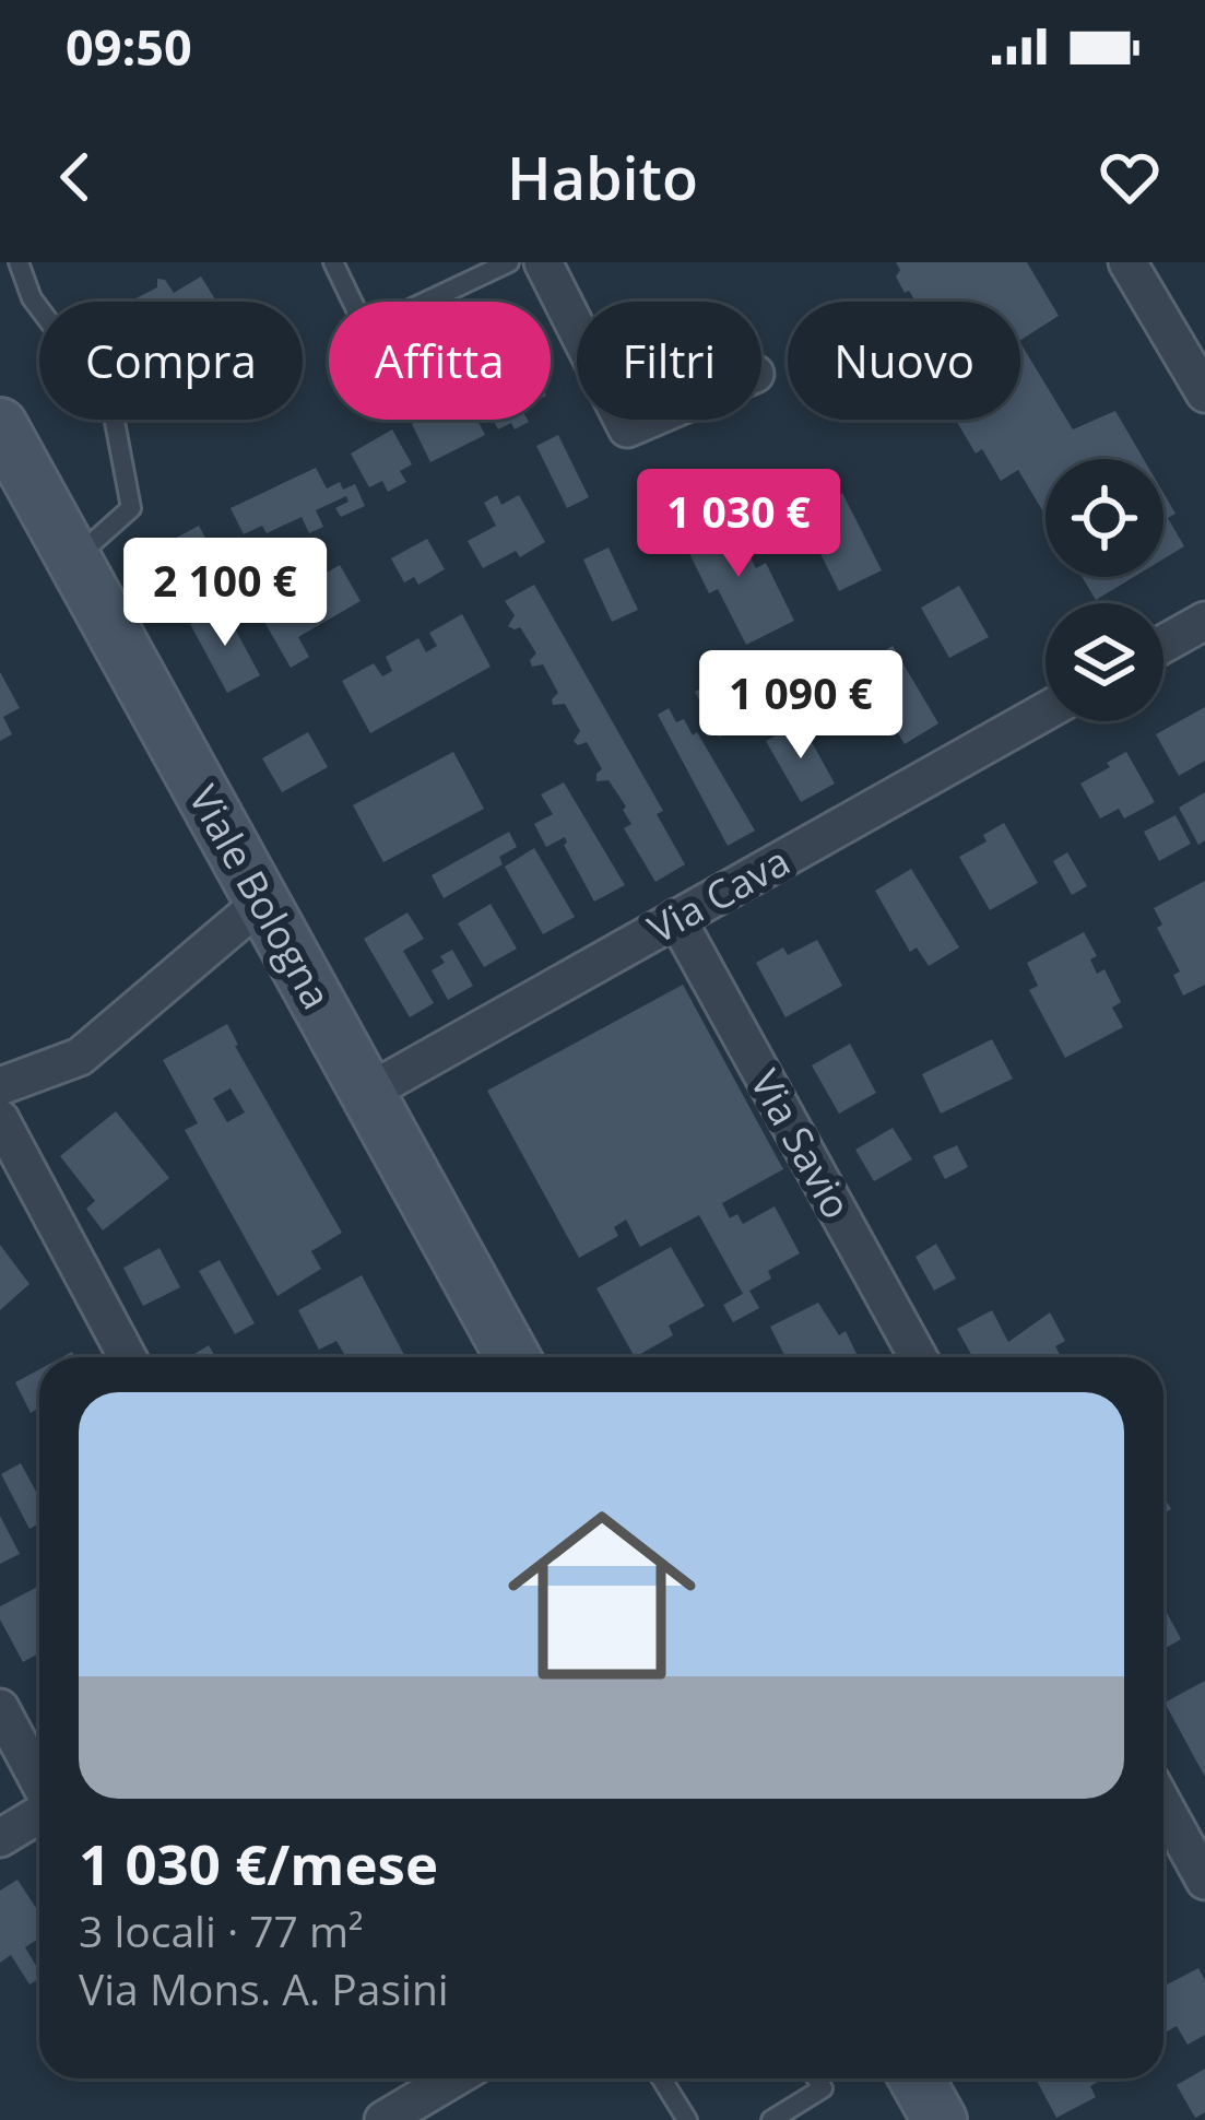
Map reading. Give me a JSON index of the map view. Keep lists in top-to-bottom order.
{
  "streets": {
    "main road": ["Viale Bologna"],
    "street": ["Via Cava", "Via Savio"]
  },
  "crossings": [
    ["Via Cava", "Viale Bologna"],
    ["Via Cava", "Via Savio"]
  ],
  "page": {
    "status": "09:50",
    "header": "Habito",
    "chip": [
      "Compra",
      "Affitta",
      "Filtri",
      "Nuovo"
    ],
    "price": ["1 030 €", "2 100 €", "1 090 €"],
    "list": [
      {
        "name": "1 030 €/mese",
        "note": "3 locali · 77 m² · Via Mons. A. Pasini"
      }
    ]
  }
}
